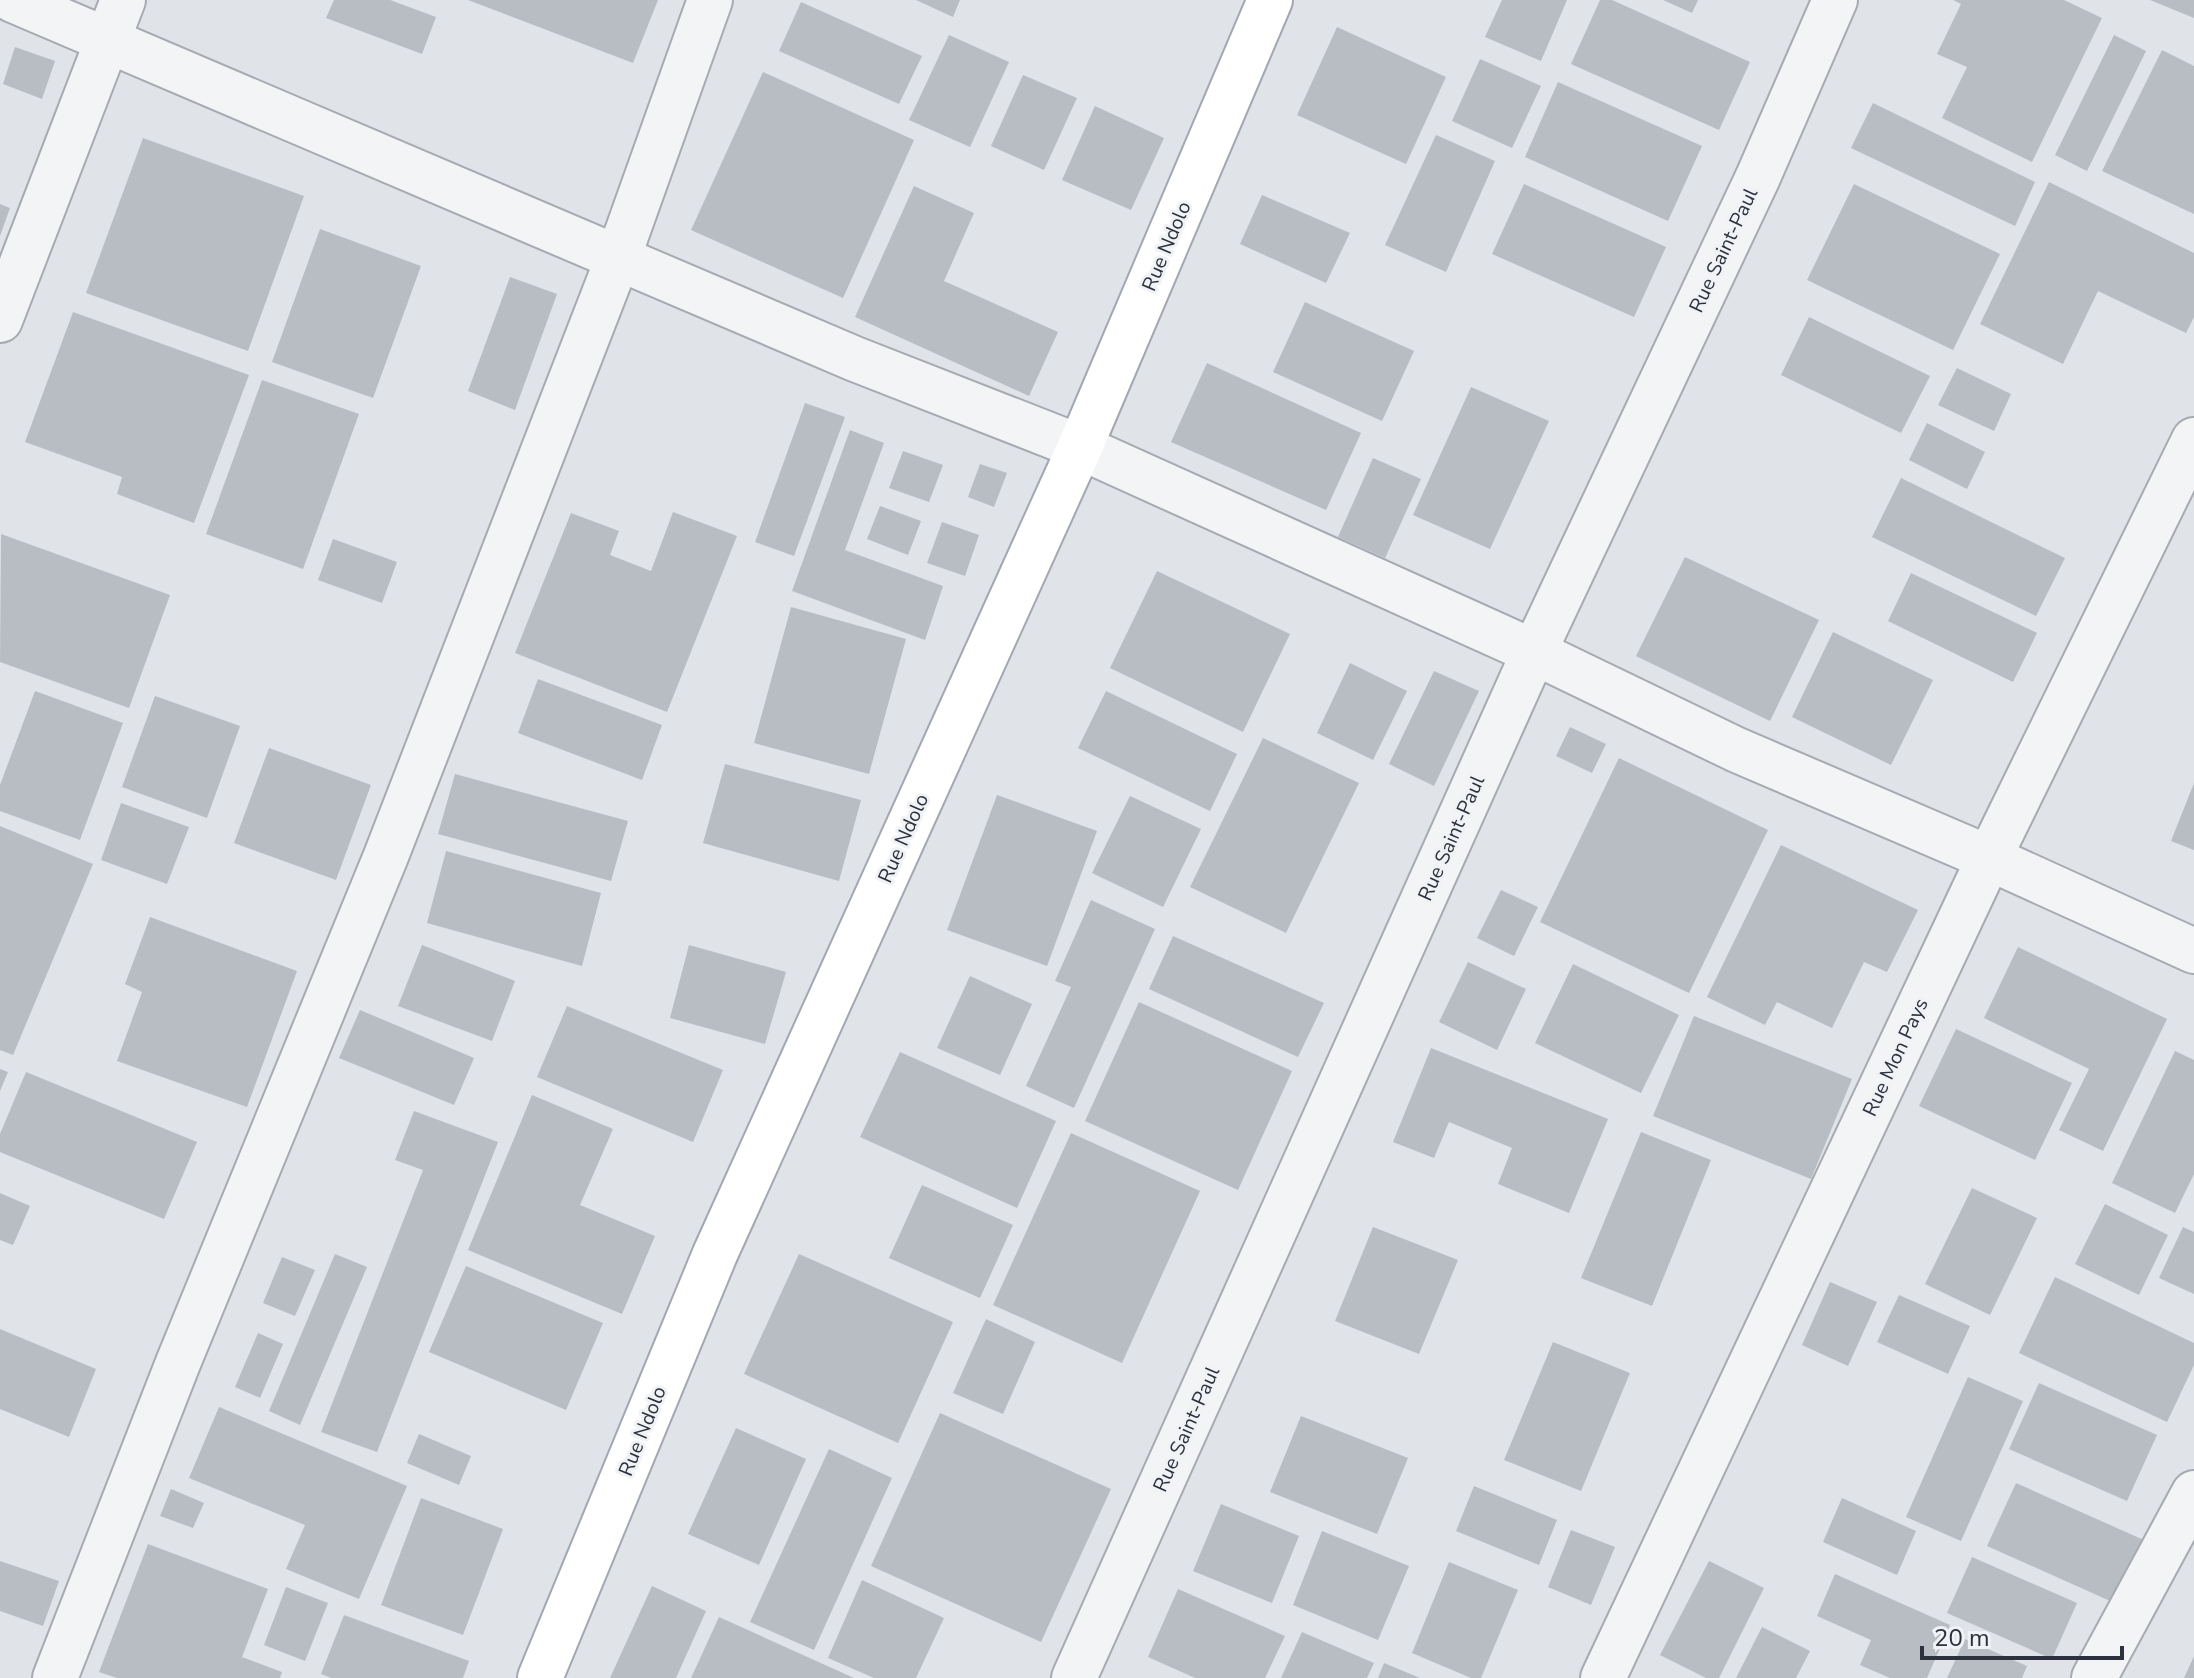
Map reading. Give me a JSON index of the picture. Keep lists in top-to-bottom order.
{
  "streets": {
    "main road": ["Rue Ndolo"],
    "street": ["Rue Saint-Paul", "Rue Mon Pays"]
  },
  "scale_bar": "20 m"
}
